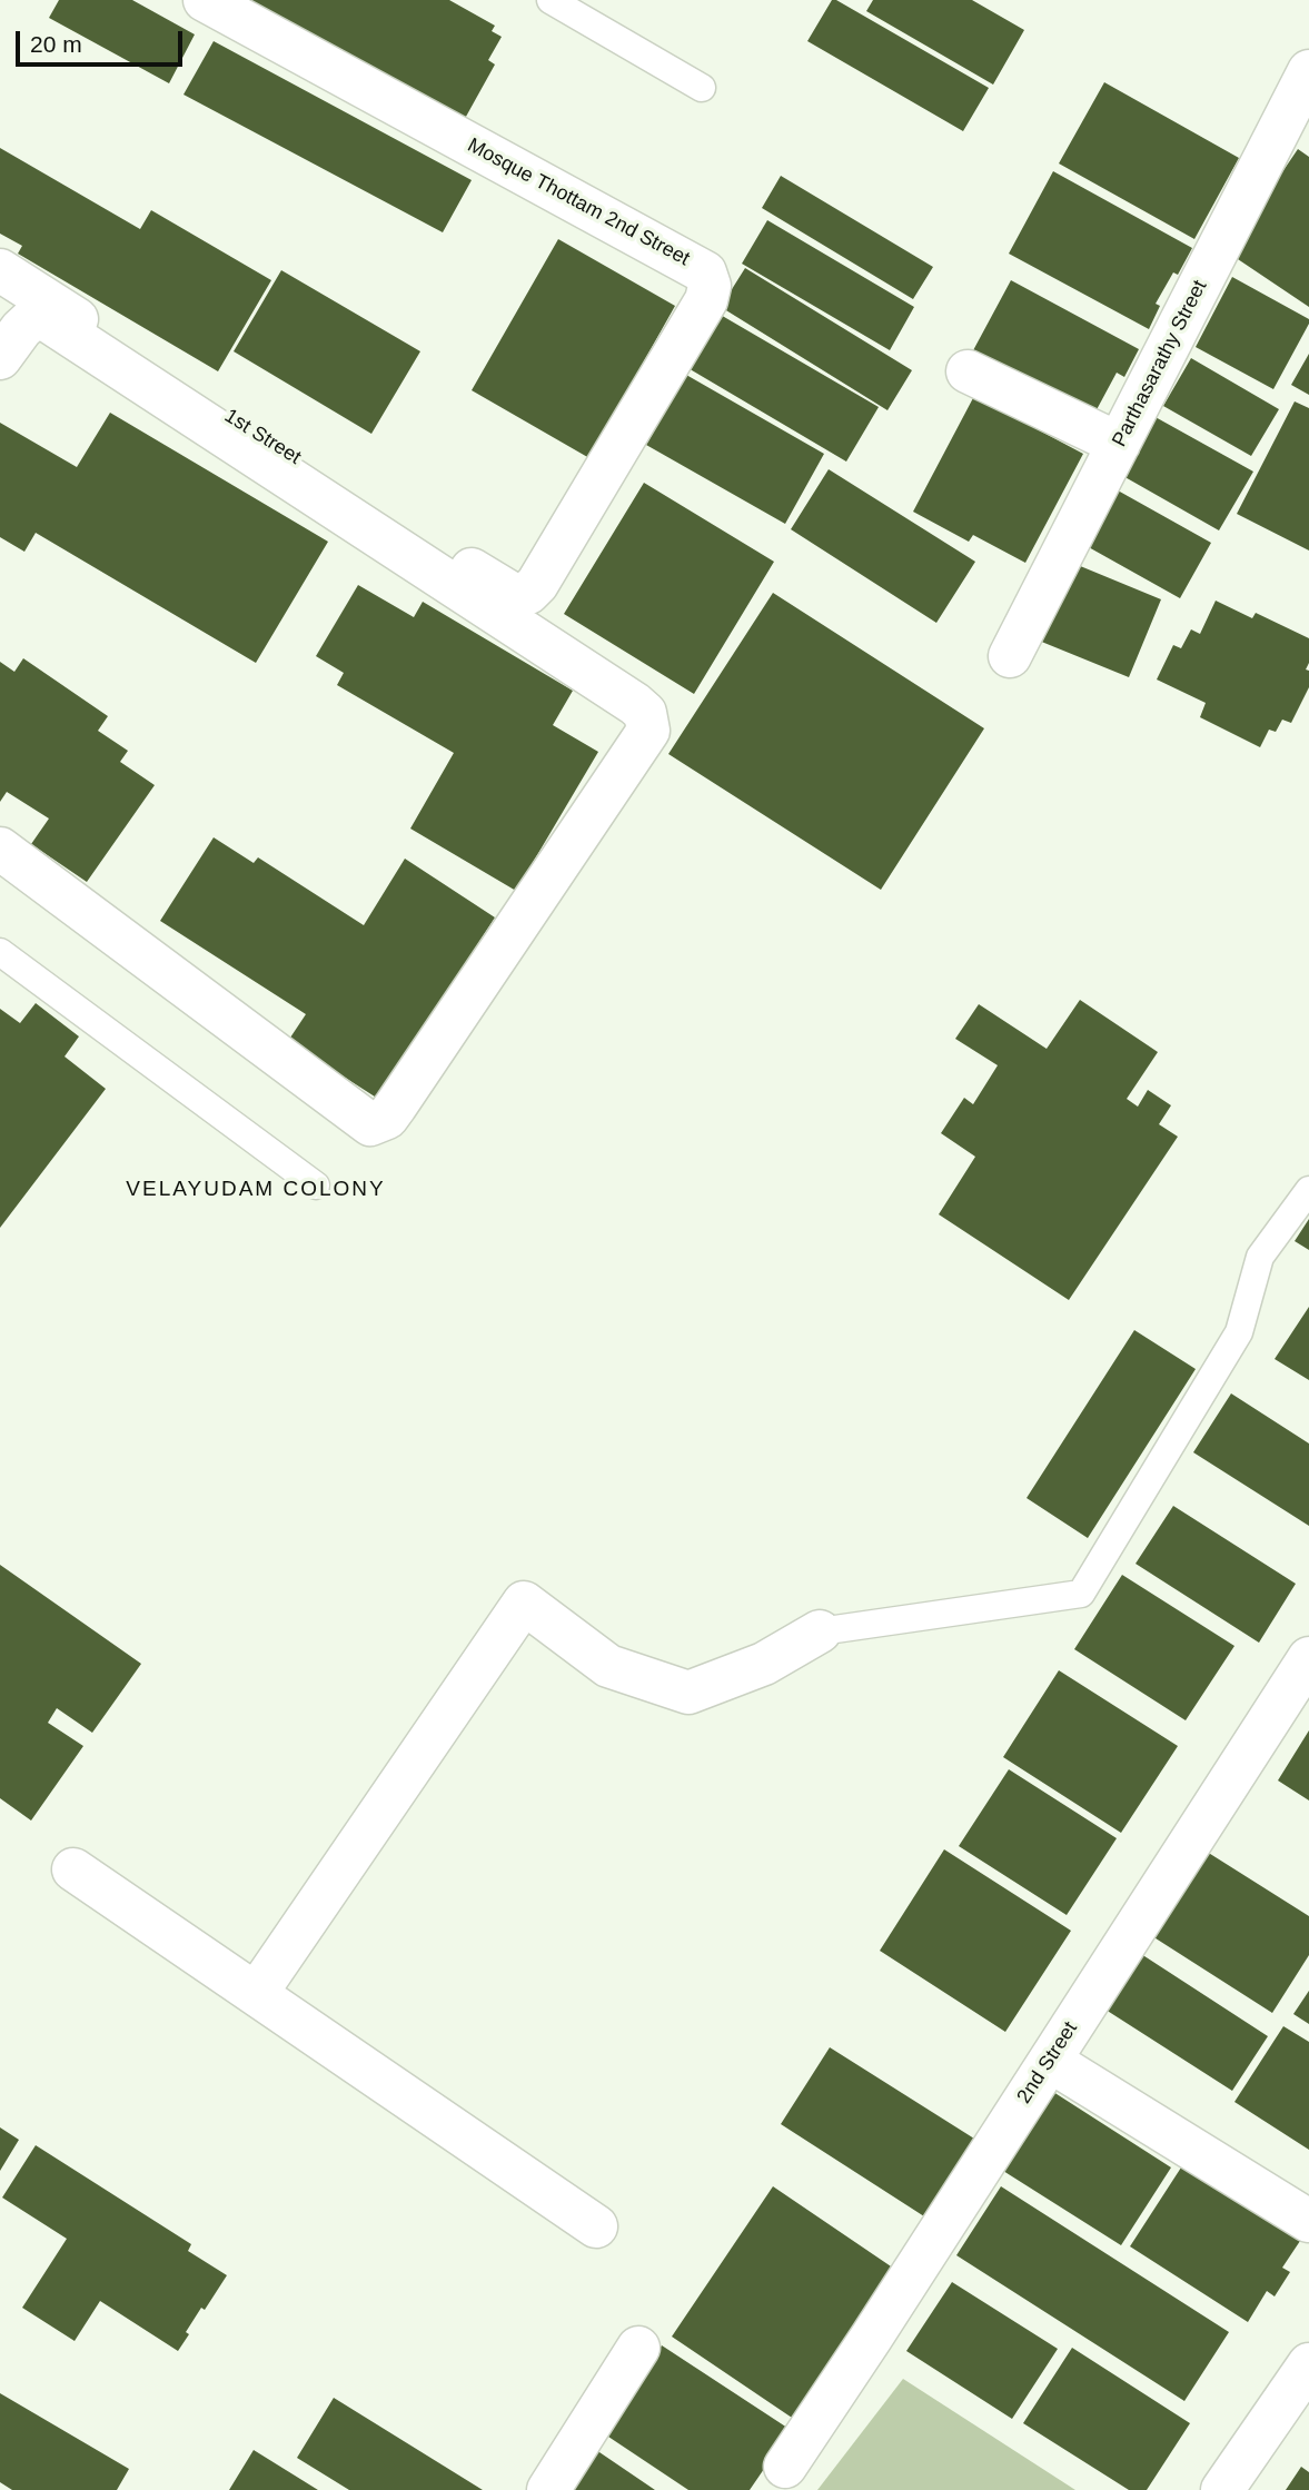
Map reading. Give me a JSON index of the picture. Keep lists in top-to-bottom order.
{
  "streets": {
    "street": [
      "Mosque Thottam 2nd Street",
      "Parthasarathy Street",
      "1st Street",
      "2nd Street"
    ]
  },
  "crossings": [
    ["Mosque Thottam 2nd Street", "1st Street"]
  ],
  "districts": ["VELAYUDAM COLONY"],
  "scale_bar": "20 m"
}
